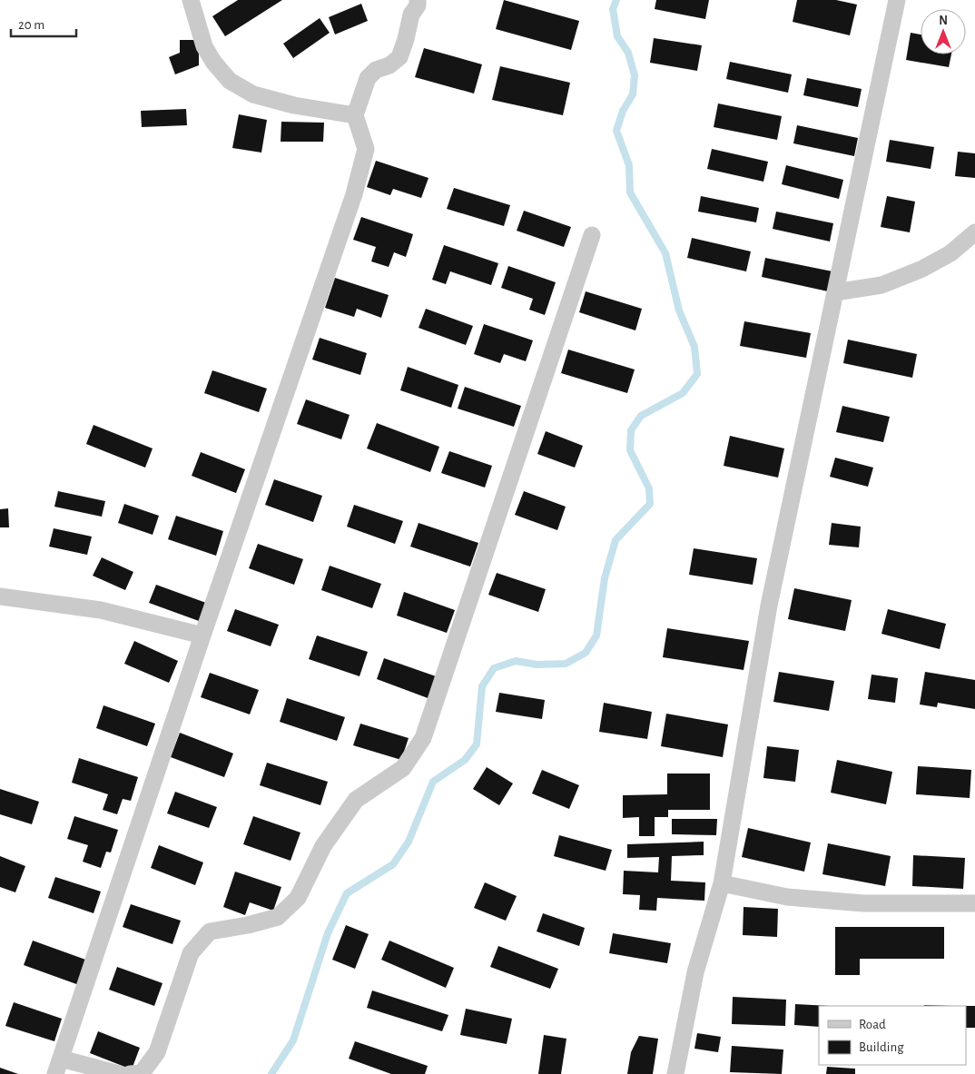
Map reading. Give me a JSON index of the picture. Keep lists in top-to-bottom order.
{
  "legend": ["Road", "Building"],
  "scale_bar": "20 m",
  "north": "top"
}
